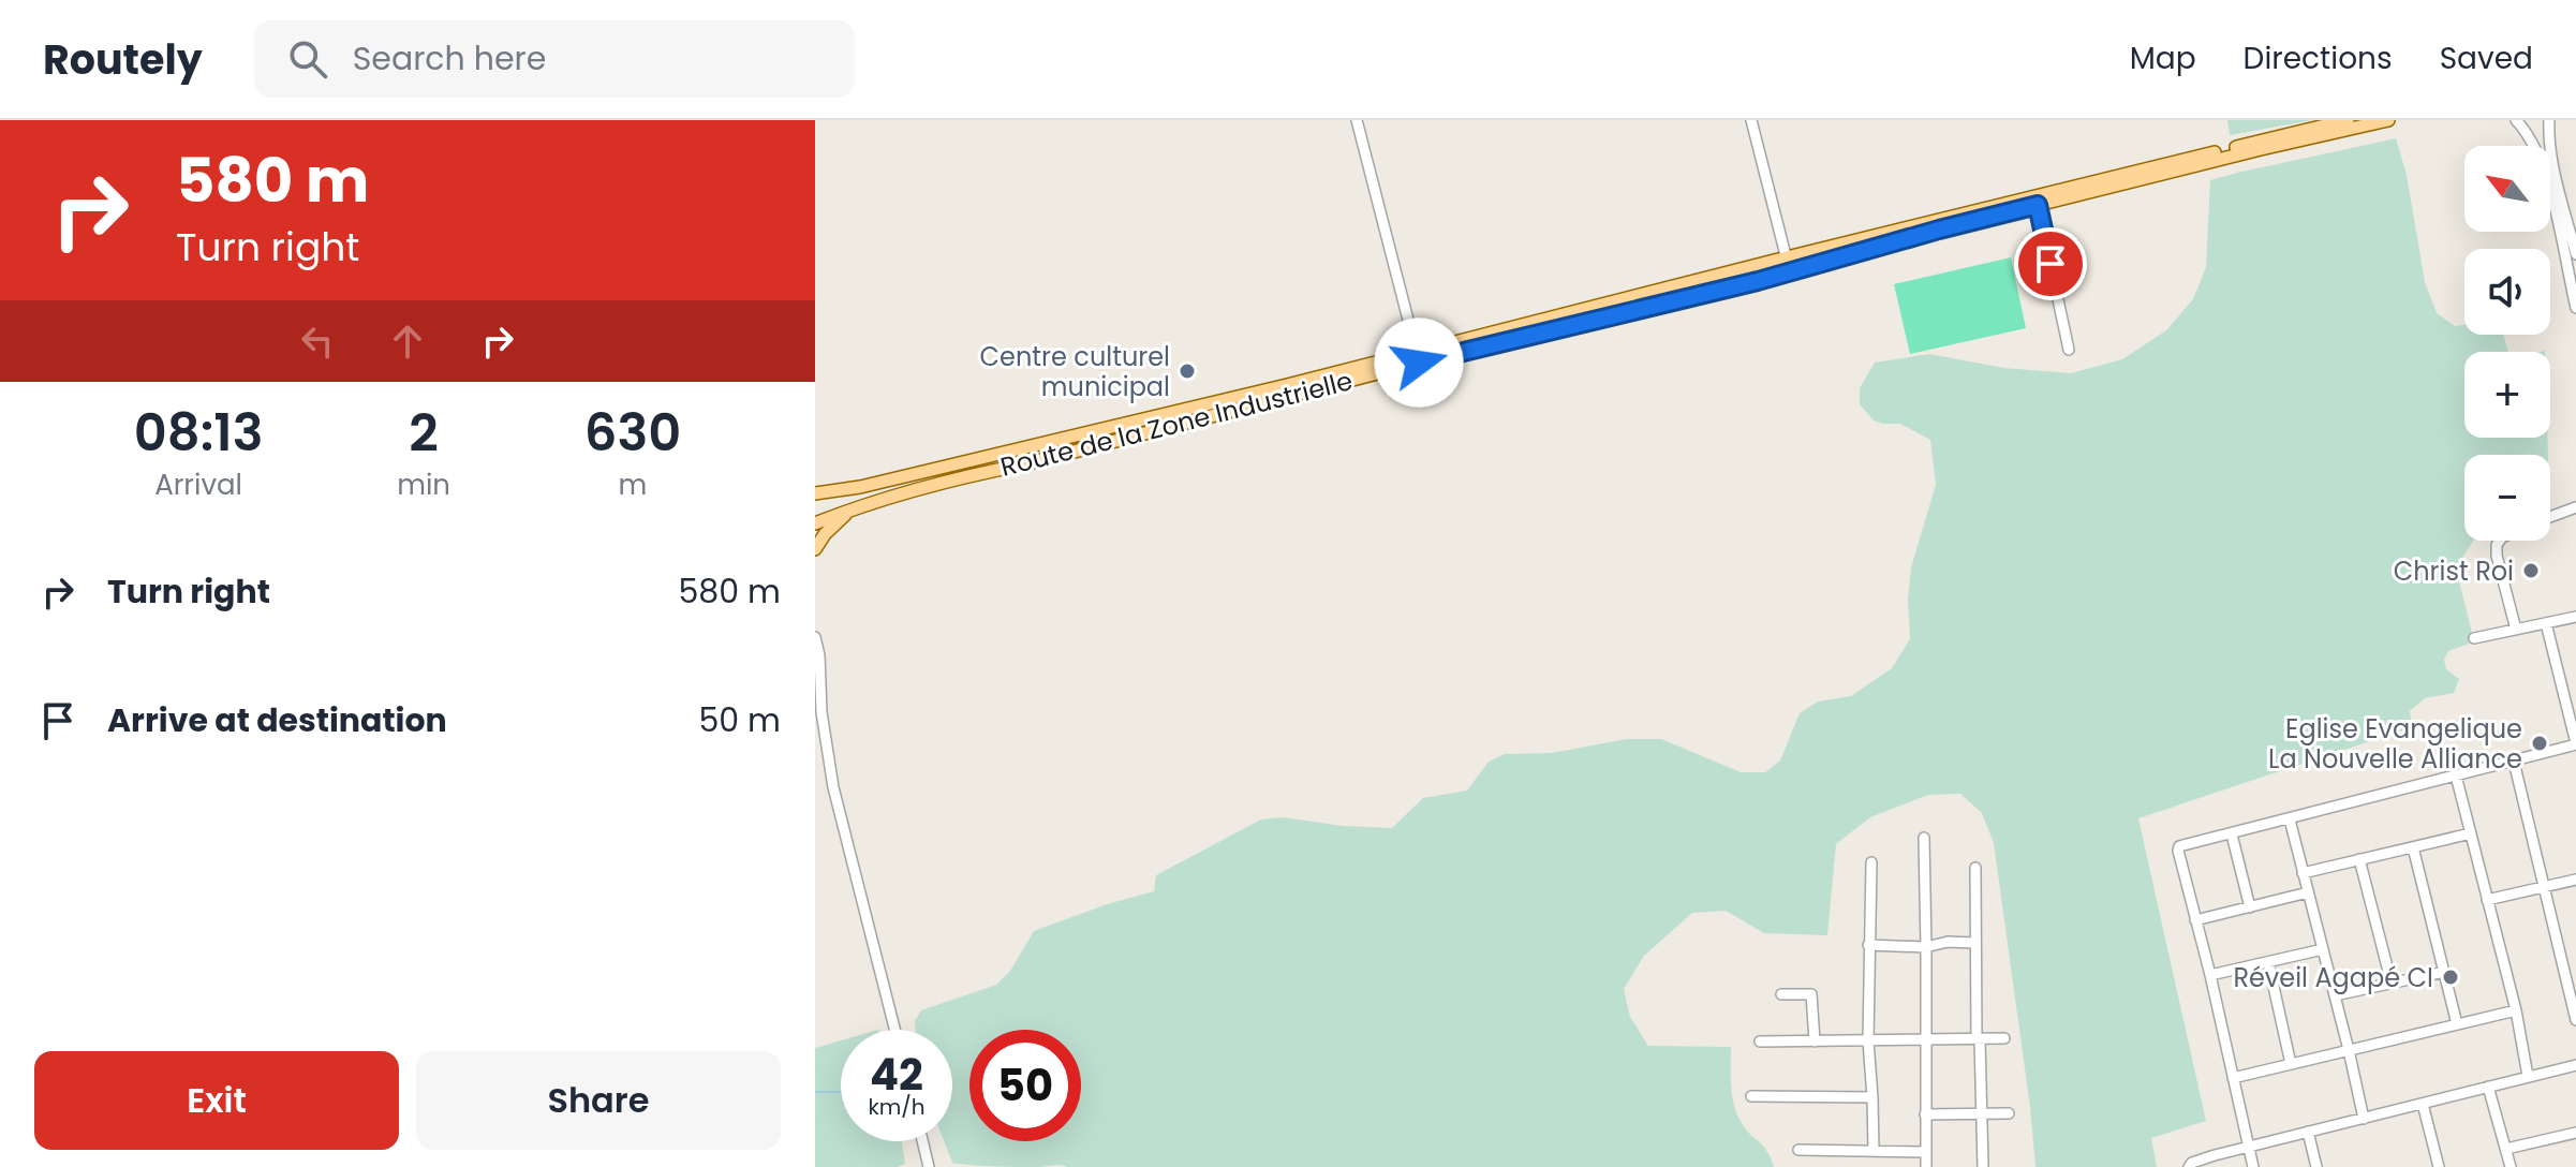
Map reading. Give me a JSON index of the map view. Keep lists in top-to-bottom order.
{
  "streets": {
    "main road": ["Route de la Zone Industrielle"]
  },
  "places": [
    "Centre culturel municipal",
    "Christ Roi",
    "Eglise Evangelique La Nouvelle Alliance",
    "Réveil Agapé CI"
  ],
  "north": "top left",
  "page": {
    "header": "Routely",
    "search": "Search here",
    "nav": ["Map", "Directions", "Saved"],
    "turn": ["580 m", "Turn right"],
    "map_buttons": ["+", "−"],
    "eta": [
      "08:13",
      "Arrival",
      "2",
      "min",
      "630",
      "m"
    ],
    "list": [
      {
        "name": "Turn right",
        "value": "580 m"
      },
      {
        "name": "Arrive at destination",
        "value": "50 m"
      }
    ],
    "speed": "42 km/h",
    "limit": "50",
    "buttons": ["Exit", "Share"]
  }
}
